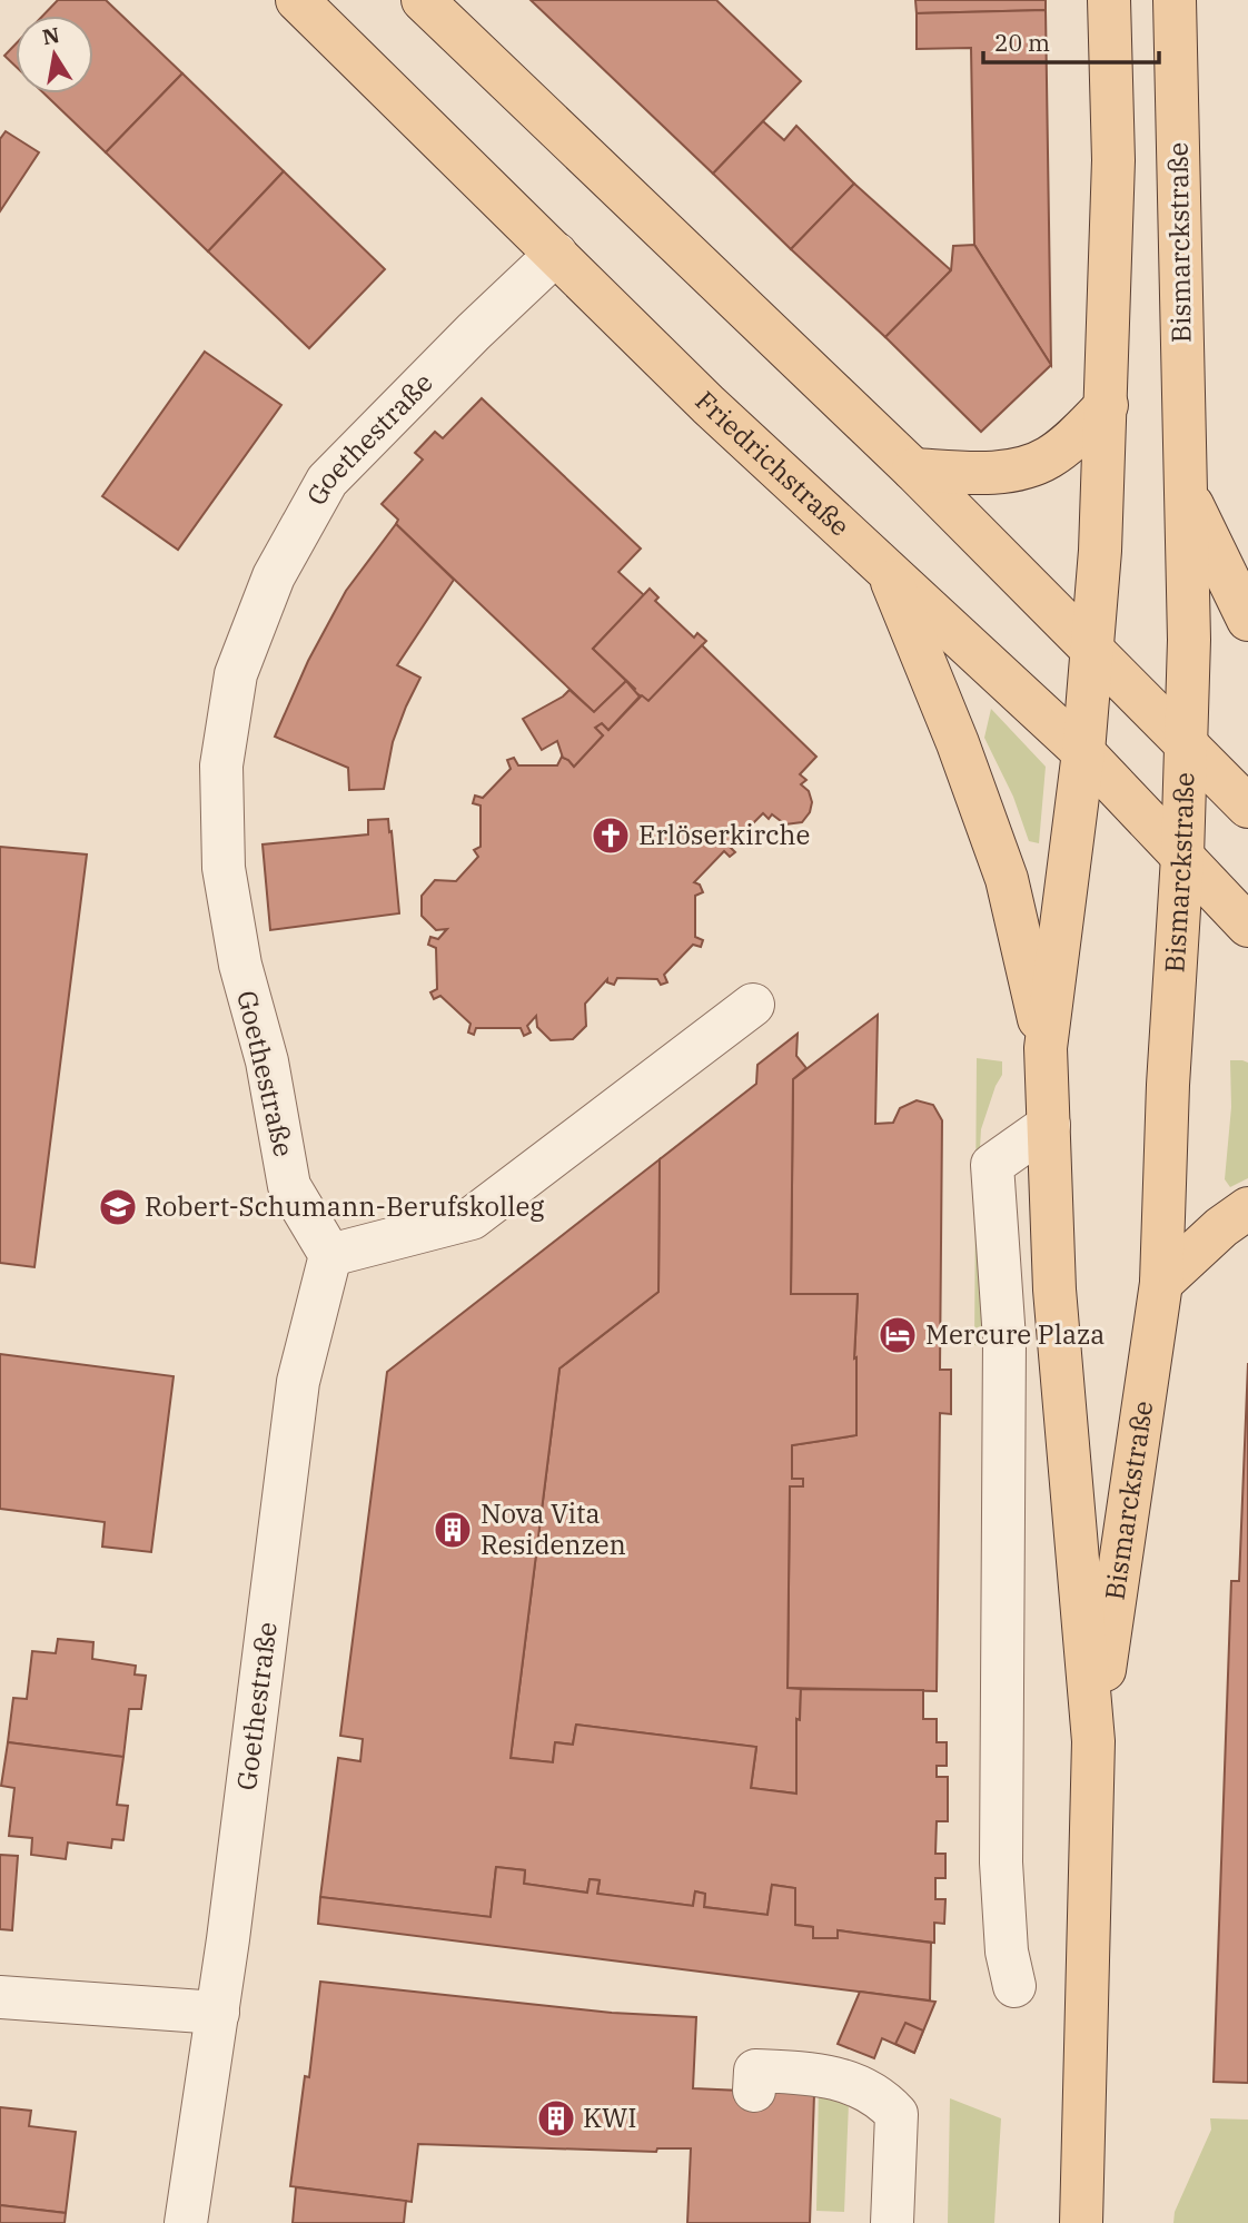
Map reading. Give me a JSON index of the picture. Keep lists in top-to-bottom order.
{
  "streets": {
    "main road": ["Bismarckstraße", "Friedrichstraße"],
    "street": ["Goethestraße"]
  },
  "crossings": [
    ["Bismarckstraße", "Friedrichstraße"],
    ["Goethestraße", "Friedrichstraße"]
  ],
  "places": {
    "church": ["Erlöserkirche"],
    "school or university": ["Robert-Schumann-Berufskolleg"],
    "hotel": ["Mercure Plaza"],
    "building": ["Nova Vita Residenzen", "KWI"]
  },
  "scale_bar": "20 m",
  "north": "top"
}
